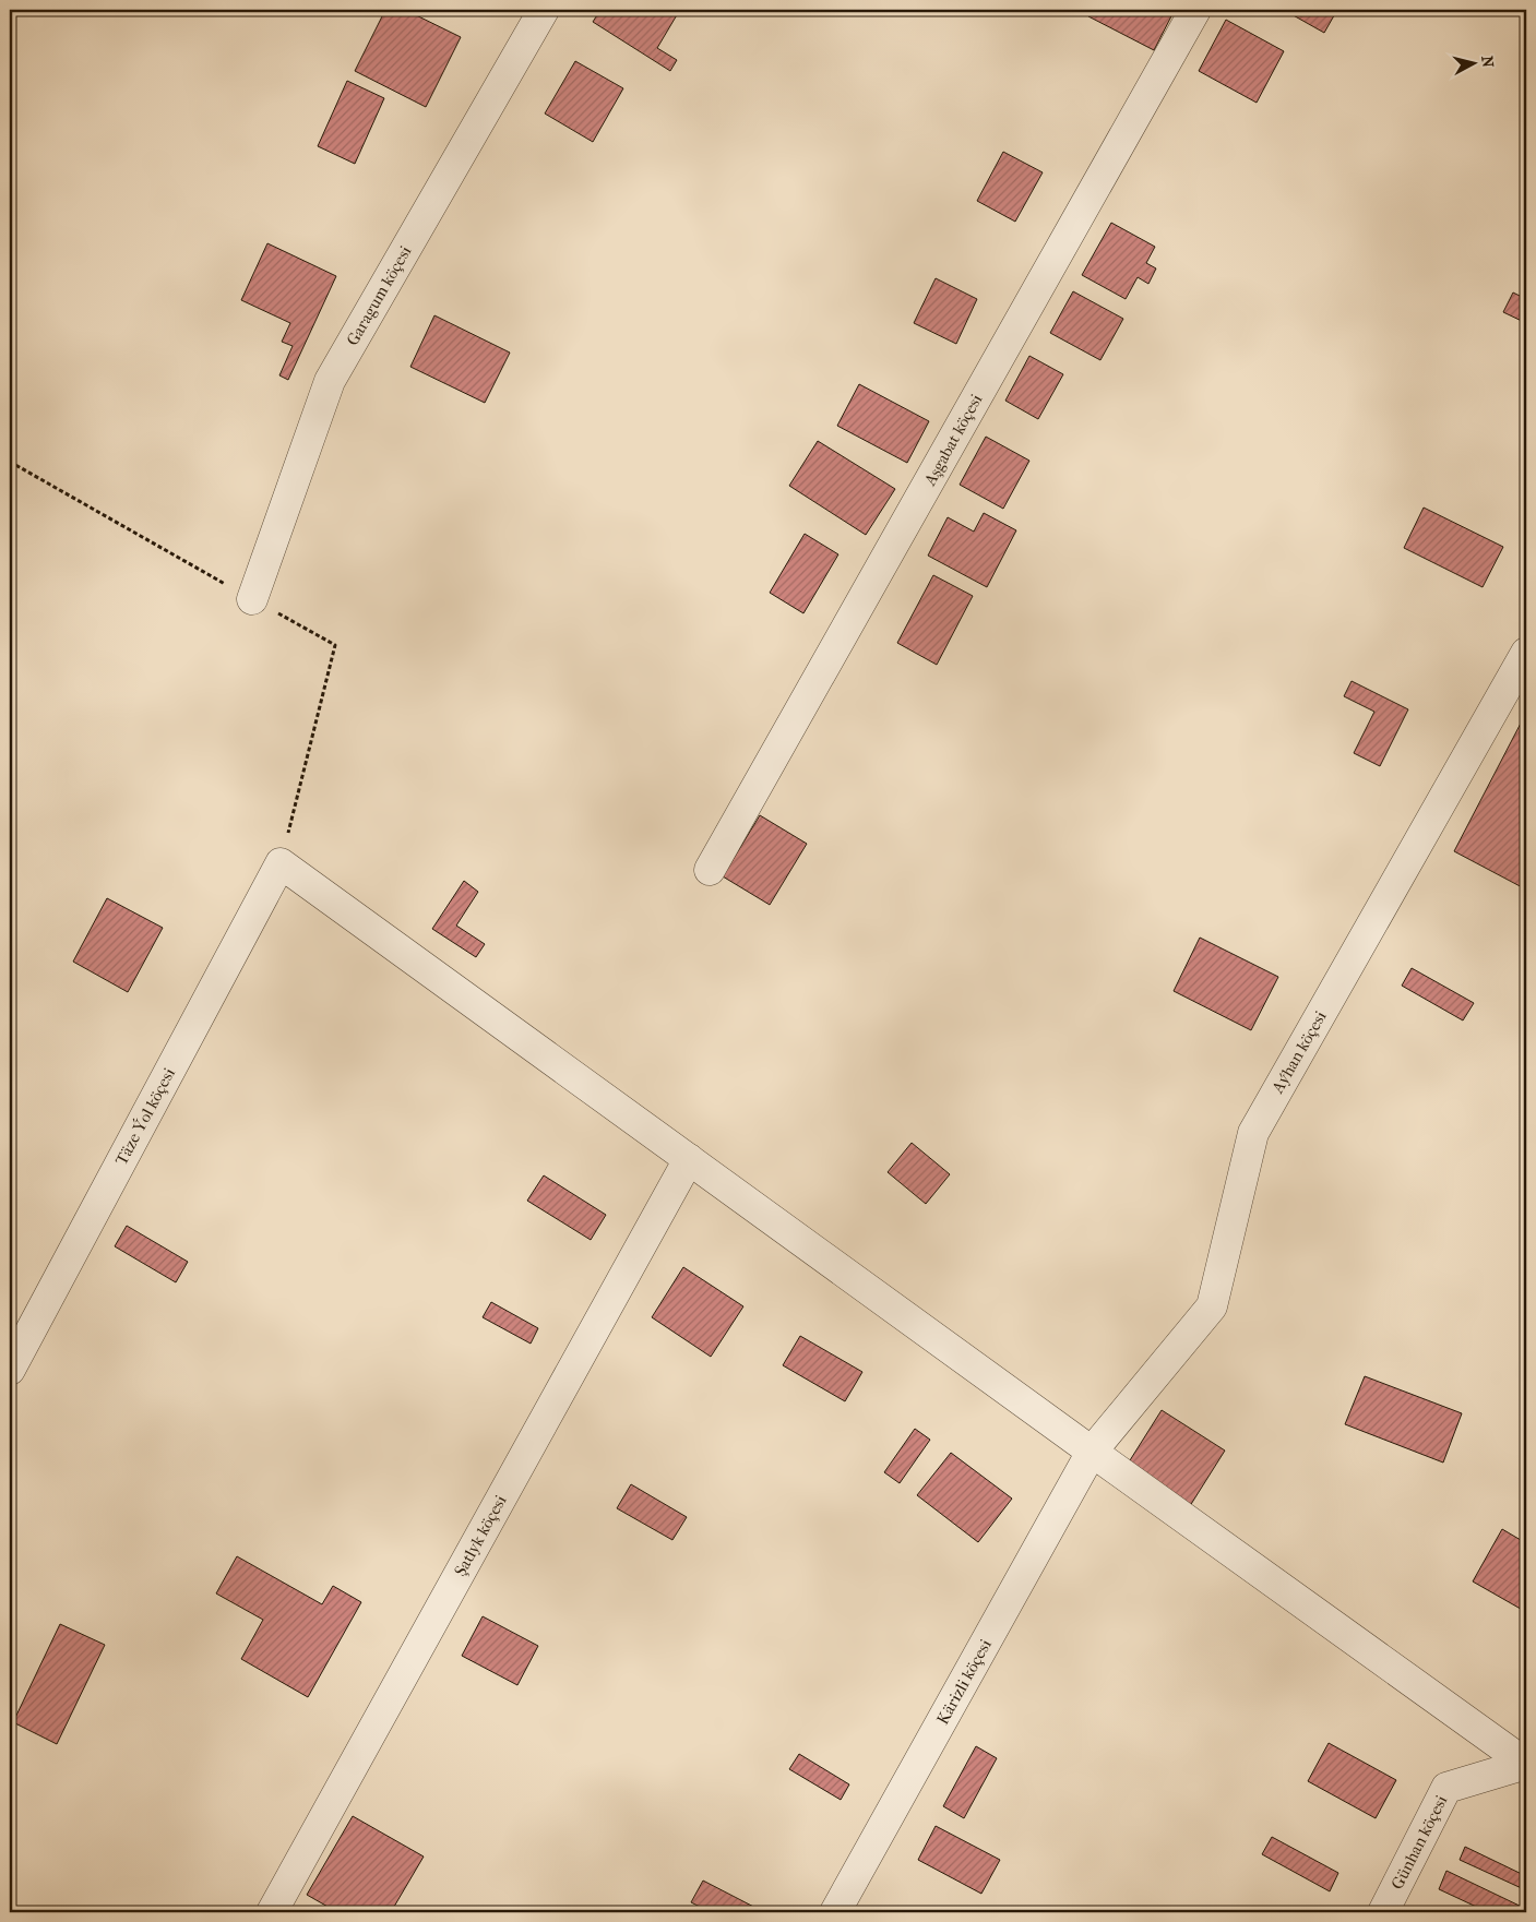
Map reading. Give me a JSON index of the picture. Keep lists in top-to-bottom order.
{
  "streets": {
    "street": [
      "Garagum köçesi",
      "Aşgabat köçesi",
      "Aýhan köçesi",
      "Täze Ýol köçesi",
      "Şatlyk köçesi",
      "Kärizli köçesi",
      "Günhan köçesi"
    ]
  },
  "crossings": [
    ["Aýhan köçesi", "Kärizli köçesi"]
  ],
  "north": "right"
}
